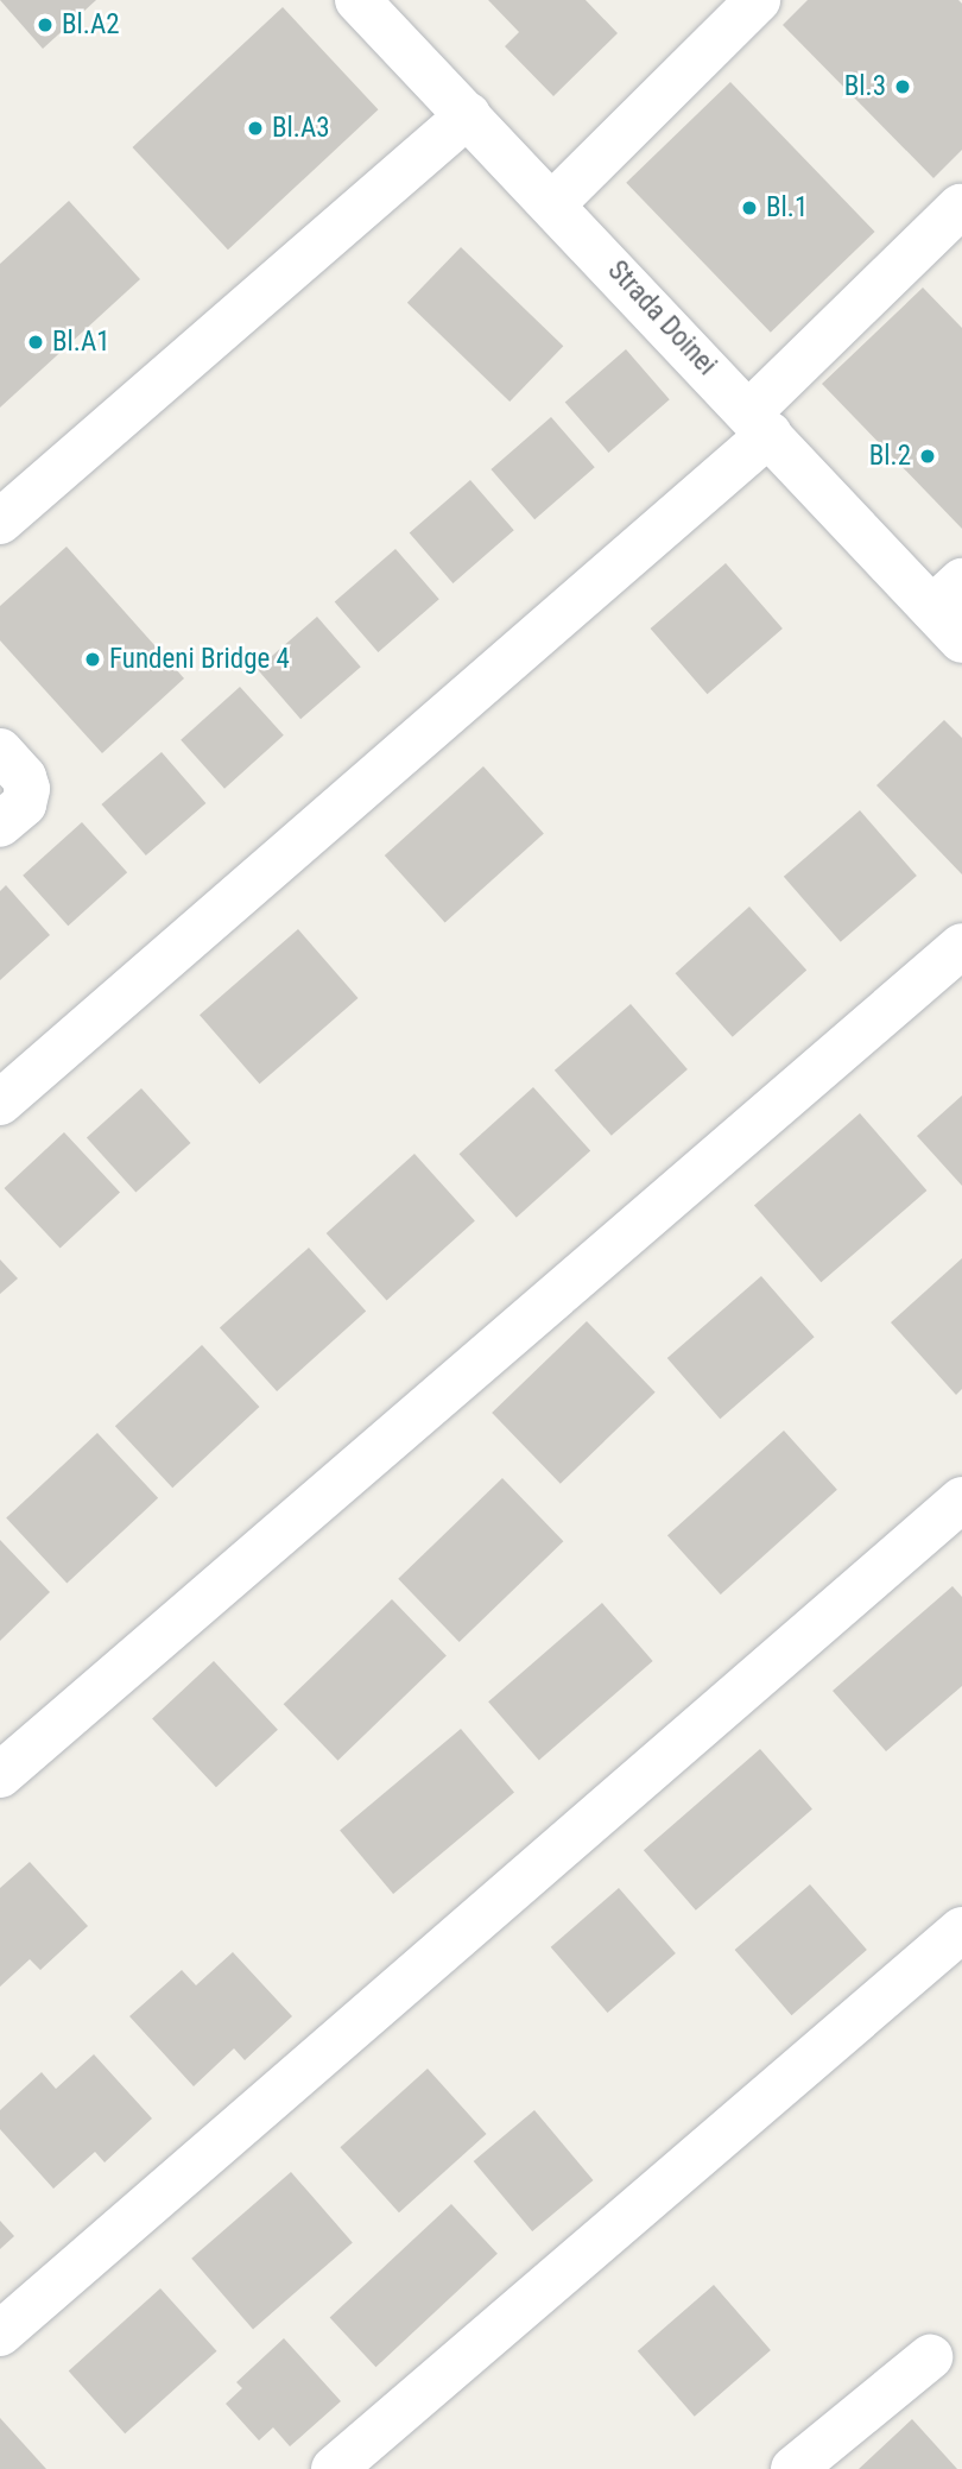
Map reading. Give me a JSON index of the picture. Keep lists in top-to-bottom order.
{
  "streets": {
    "street": ["Strada Doinei"]
  },
  "places": [
    "Bl.A2",
    "Bl.3",
    "Bl.A3",
    "Bl.1",
    "Bl.A1",
    "Bl.2",
    "Fundeni Bridge 4"
  ]
}
